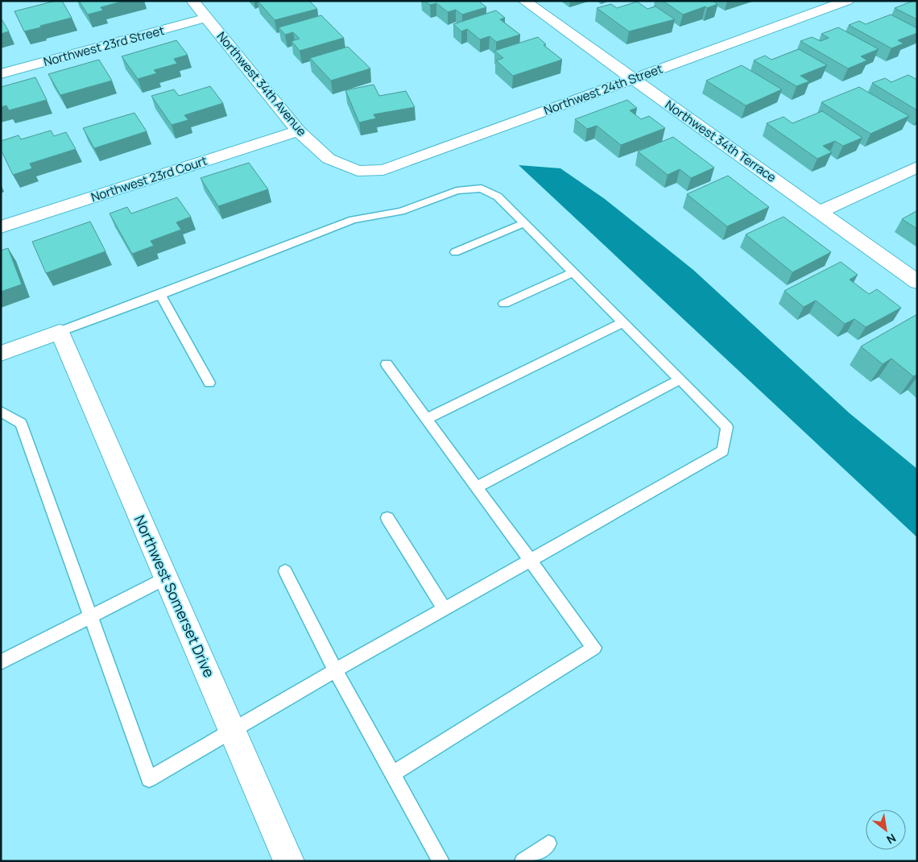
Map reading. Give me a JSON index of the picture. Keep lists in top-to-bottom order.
{
  "streets": {
    "street": [
      "Northwest 23rd Street",
      "Northwest 34th Avenue",
      "Northwest 24th Street",
      "Northwest 34th Terrace",
      "Northwest 23rd Court",
      "Northwest Somerset Drive"
    ]
  },
  "crossings": [
    ["Northwest 23rd Street", "Northwest 34th Avenue"],
    ["Northwest 34th Avenue", "Northwest 24th Street"],
    ["Northwest 34th Avenue", "Northwest 23rd Court"],
    ["Northwest 24th Street", "Northwest 34th Terrace"]
  ],
  "north": "bottom right"
}
